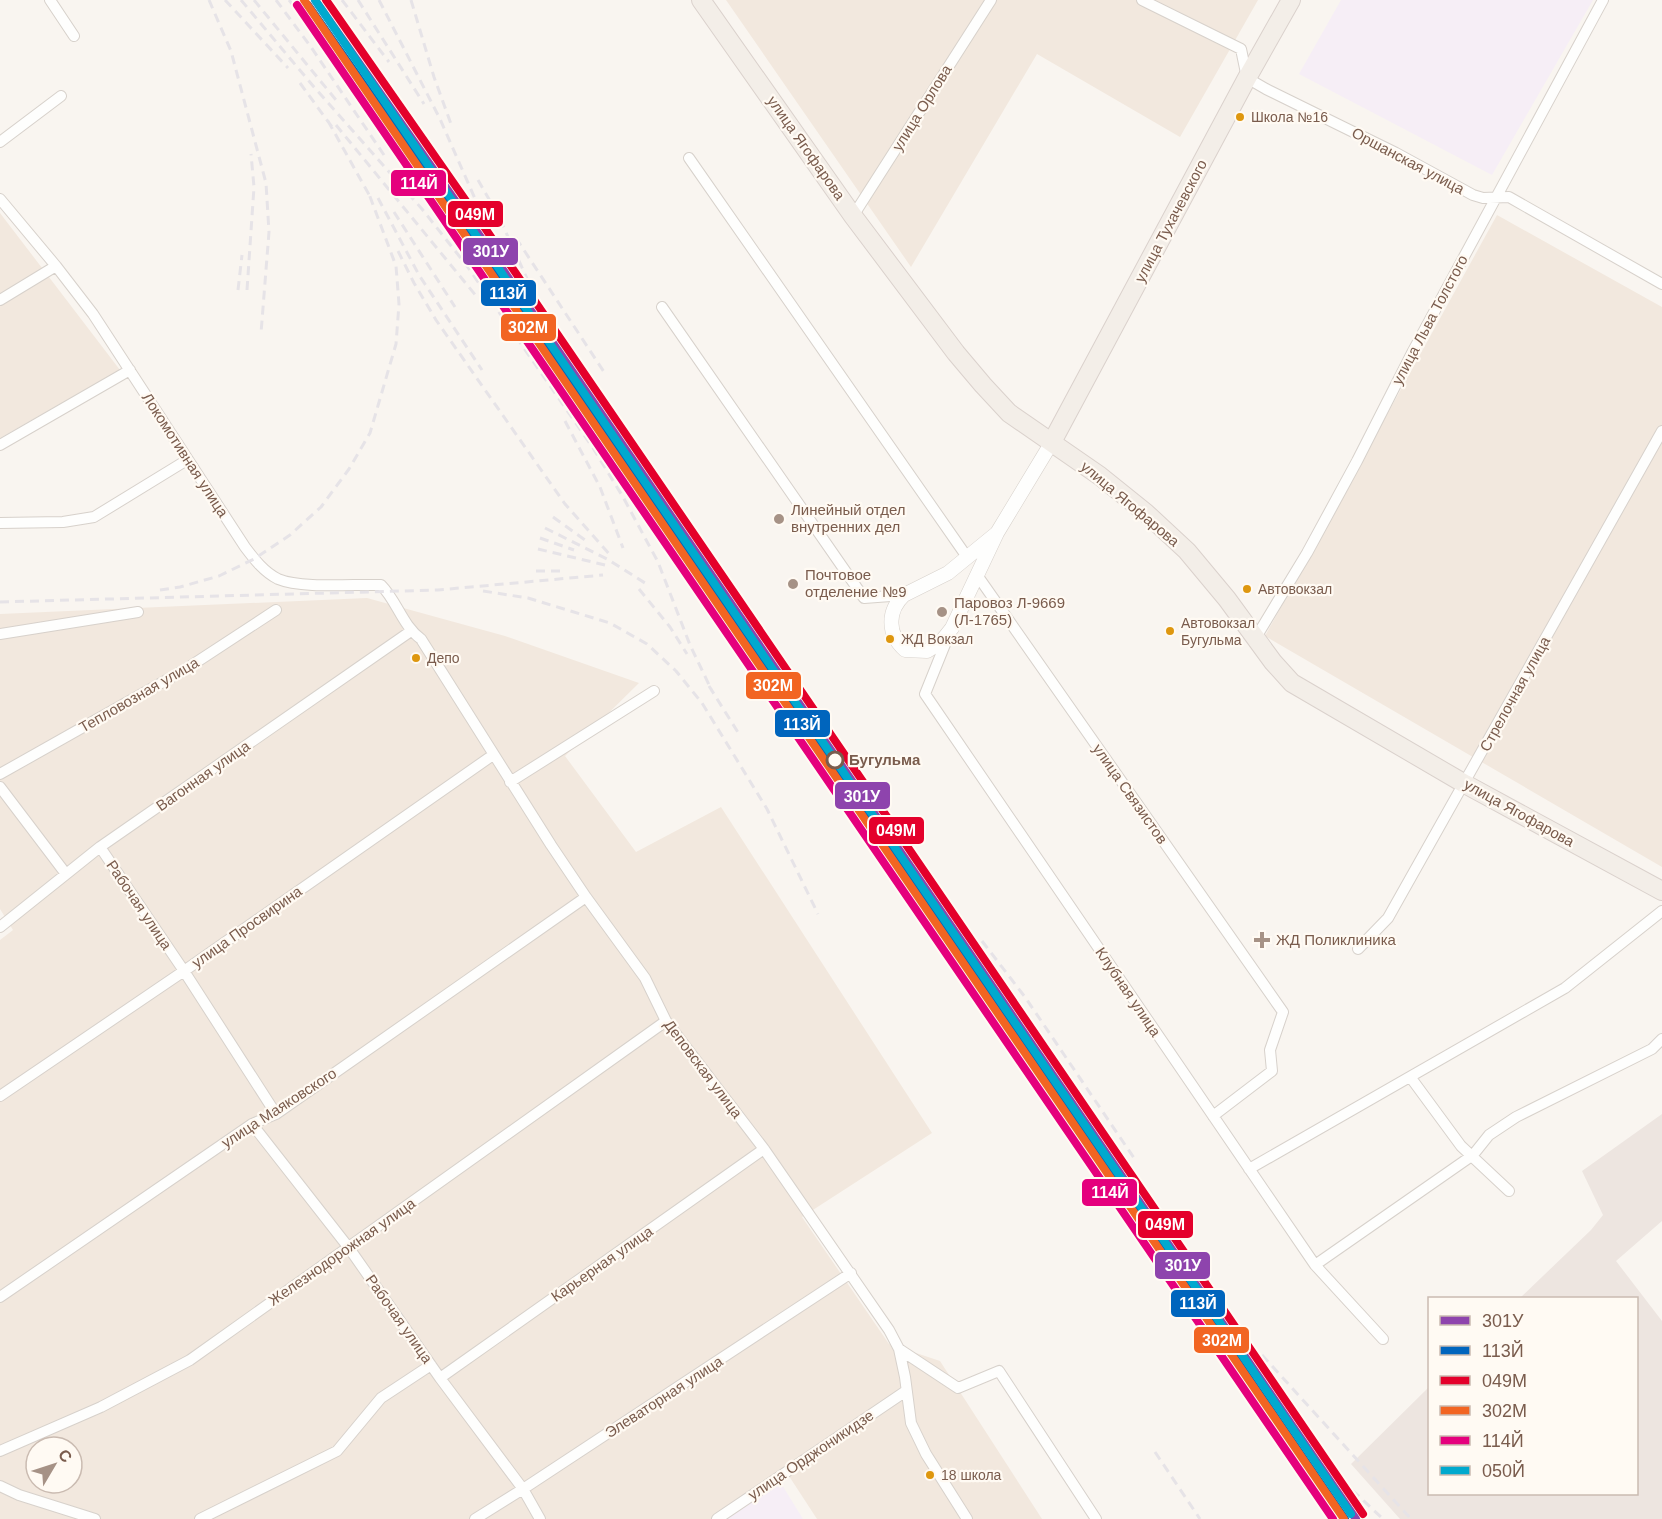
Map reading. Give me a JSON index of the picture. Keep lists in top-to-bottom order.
{
  "streets": {
    "main road": ["улица Ягофарова", "улица Тухачевского"],
    "street": [
      "улица Орлова",
      "Оршанская улица",
      "улица Льва Толстого",
      "Локомотивная улица",
      "Стрелочная улица",
      "Тепловозная улица",
      "Вагонная улица",
      "улица Связистов",
      "Рабочая улица",
      "улица Просвирина",
      "Клубная улица",
      "Деповская улица",
      "улица Маяковского",
      "Железнодорожная улица",
      "Карьерная улица",
      "Элеваторная улица",
      "улица Орджоникидзе"
    ]
  },
  "crossings": [
    ["улица Орлова", "улица Ягофарова"],
    ["улица Ягофарова", "улица Тухачевского"],
    ["улица Ягофарова", "улица Льва Толстого"],
    ["улица Ягофарова", "Стрелочная улица"],
    ["Оршанская улица", "улица Тухачевского"],
    ["Оршанская улица", "улица Льва Толстого"],
    ["Локомотивная улица", "Вагонная улица"],
    ["Локомотивная улица", "Деповская улица"],
    ["Вагонная улица", "Рабочая улица"],
    ["Вагонная улица", "Деповская улица"],
    ["улица Связистов", "Клубная улица"],
    ["Рабочая улица", "улица Просвирина"],
    ["Рабочая улица", "улица Маяковского"],
    ["Рабочая улица", "Железнодорожная улица"],
    ["Рабочая улица", "Карьерная улица"],
    ["Рабочая улица", "Элеваторная улица"],
    ["улица Просвирина", "Деповская улица"],
    ["Деповская улица", "улица Маяковского"],
    ["Деповская улица", "Железнодорожная улица"],
    ["Деповская улица", "Карьерная улица"],
    ["Деповская улица", "Элеваторная улица"],
    ["Деповская улица", "улица Орджоникидзе"]
  ],
  "places": {
    "other": [
      "Школа №16",
      "Линейный отдел внутренних дел",
      "Почтовое отделение №9",
      "Автовокзал",
      "Паровоз Л-9669 (Л-1765)",
      "Автовокзал Бугульма",
      "ЖД Вокзал",
      "Депо",
      "Бугульма",
      "18 школа"
    ],
    "health": ["ЖД Поликлиника"]
  },
  "lines": [
    "transit line 301У",
    "transit line 049М",
    "transit line 302М",
    "transit line 050Й",
    "transit line 113Й",
    "transit line 114Й"
  ],
  "legend": [
    "301У",
    "113Й",
    "049М",
    "302М",
    "114Й",
    "050Й"
  ],
  "north": "top right"
}
